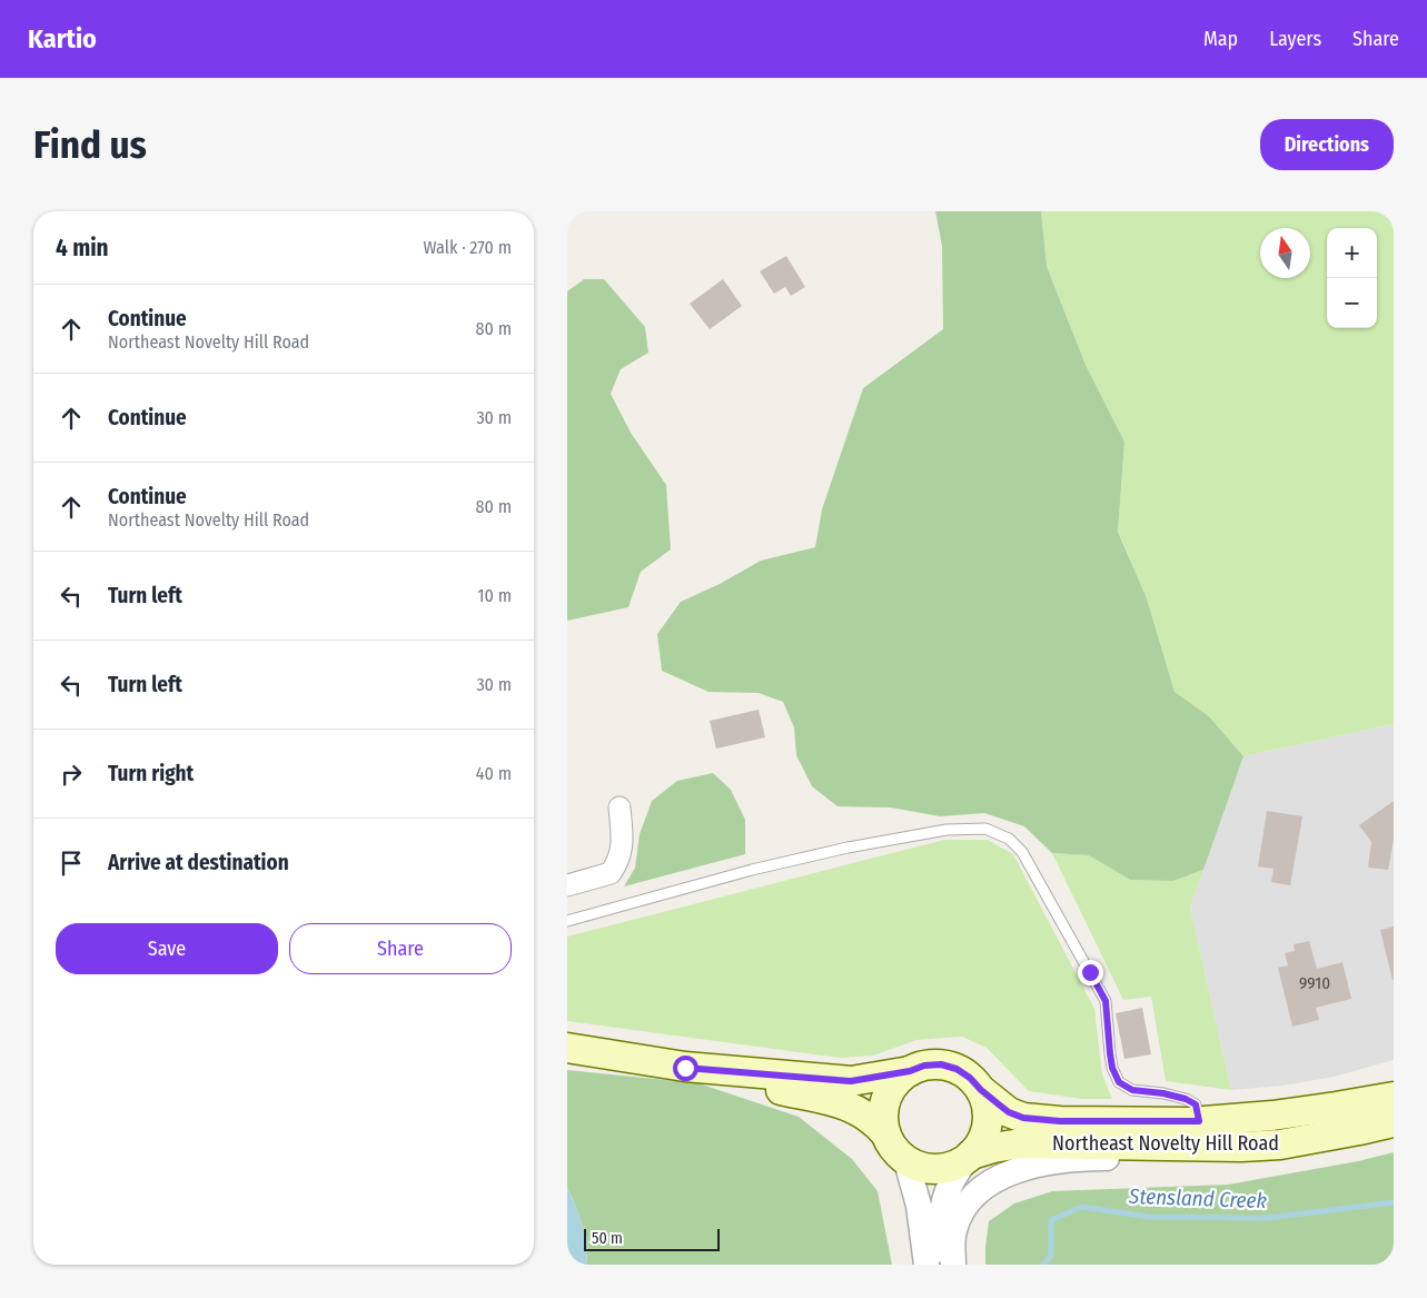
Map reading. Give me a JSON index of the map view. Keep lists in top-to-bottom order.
{
  "streets": {
    "main road": ["Northeast Novelty Hill Road"]
  },
  "water": ["Stensland Creek"],
  "house_numbers": ["9910"],
  "scale_bar": "50 m",
  "north": "top",
  "page": {
    "header": "Kartio",
    "nav": ["Map", "Layers", "Share"],
    "buttons": [
      "Directions",
      ["Save", "Share"]
    ],
    "title": "Find us",
    "heading": ["4 min", "Walk · 270 m"],
    "map_buttons": ["+", "−"],
    "list": [
      ["Continue", "Northeast Novelty Hill Road", "80 m"],
      ["Continue", "30 m"],
      ["Continue", "Northeast Novelty Hill Road", "80 m"],
      ["Turn left", "10 m"],
      ["Turn left", "30 m"],
      ["Turn right", "40 m"],
      "Arrive at destination"
    ],
    "scale": "50 m"
  }
}
